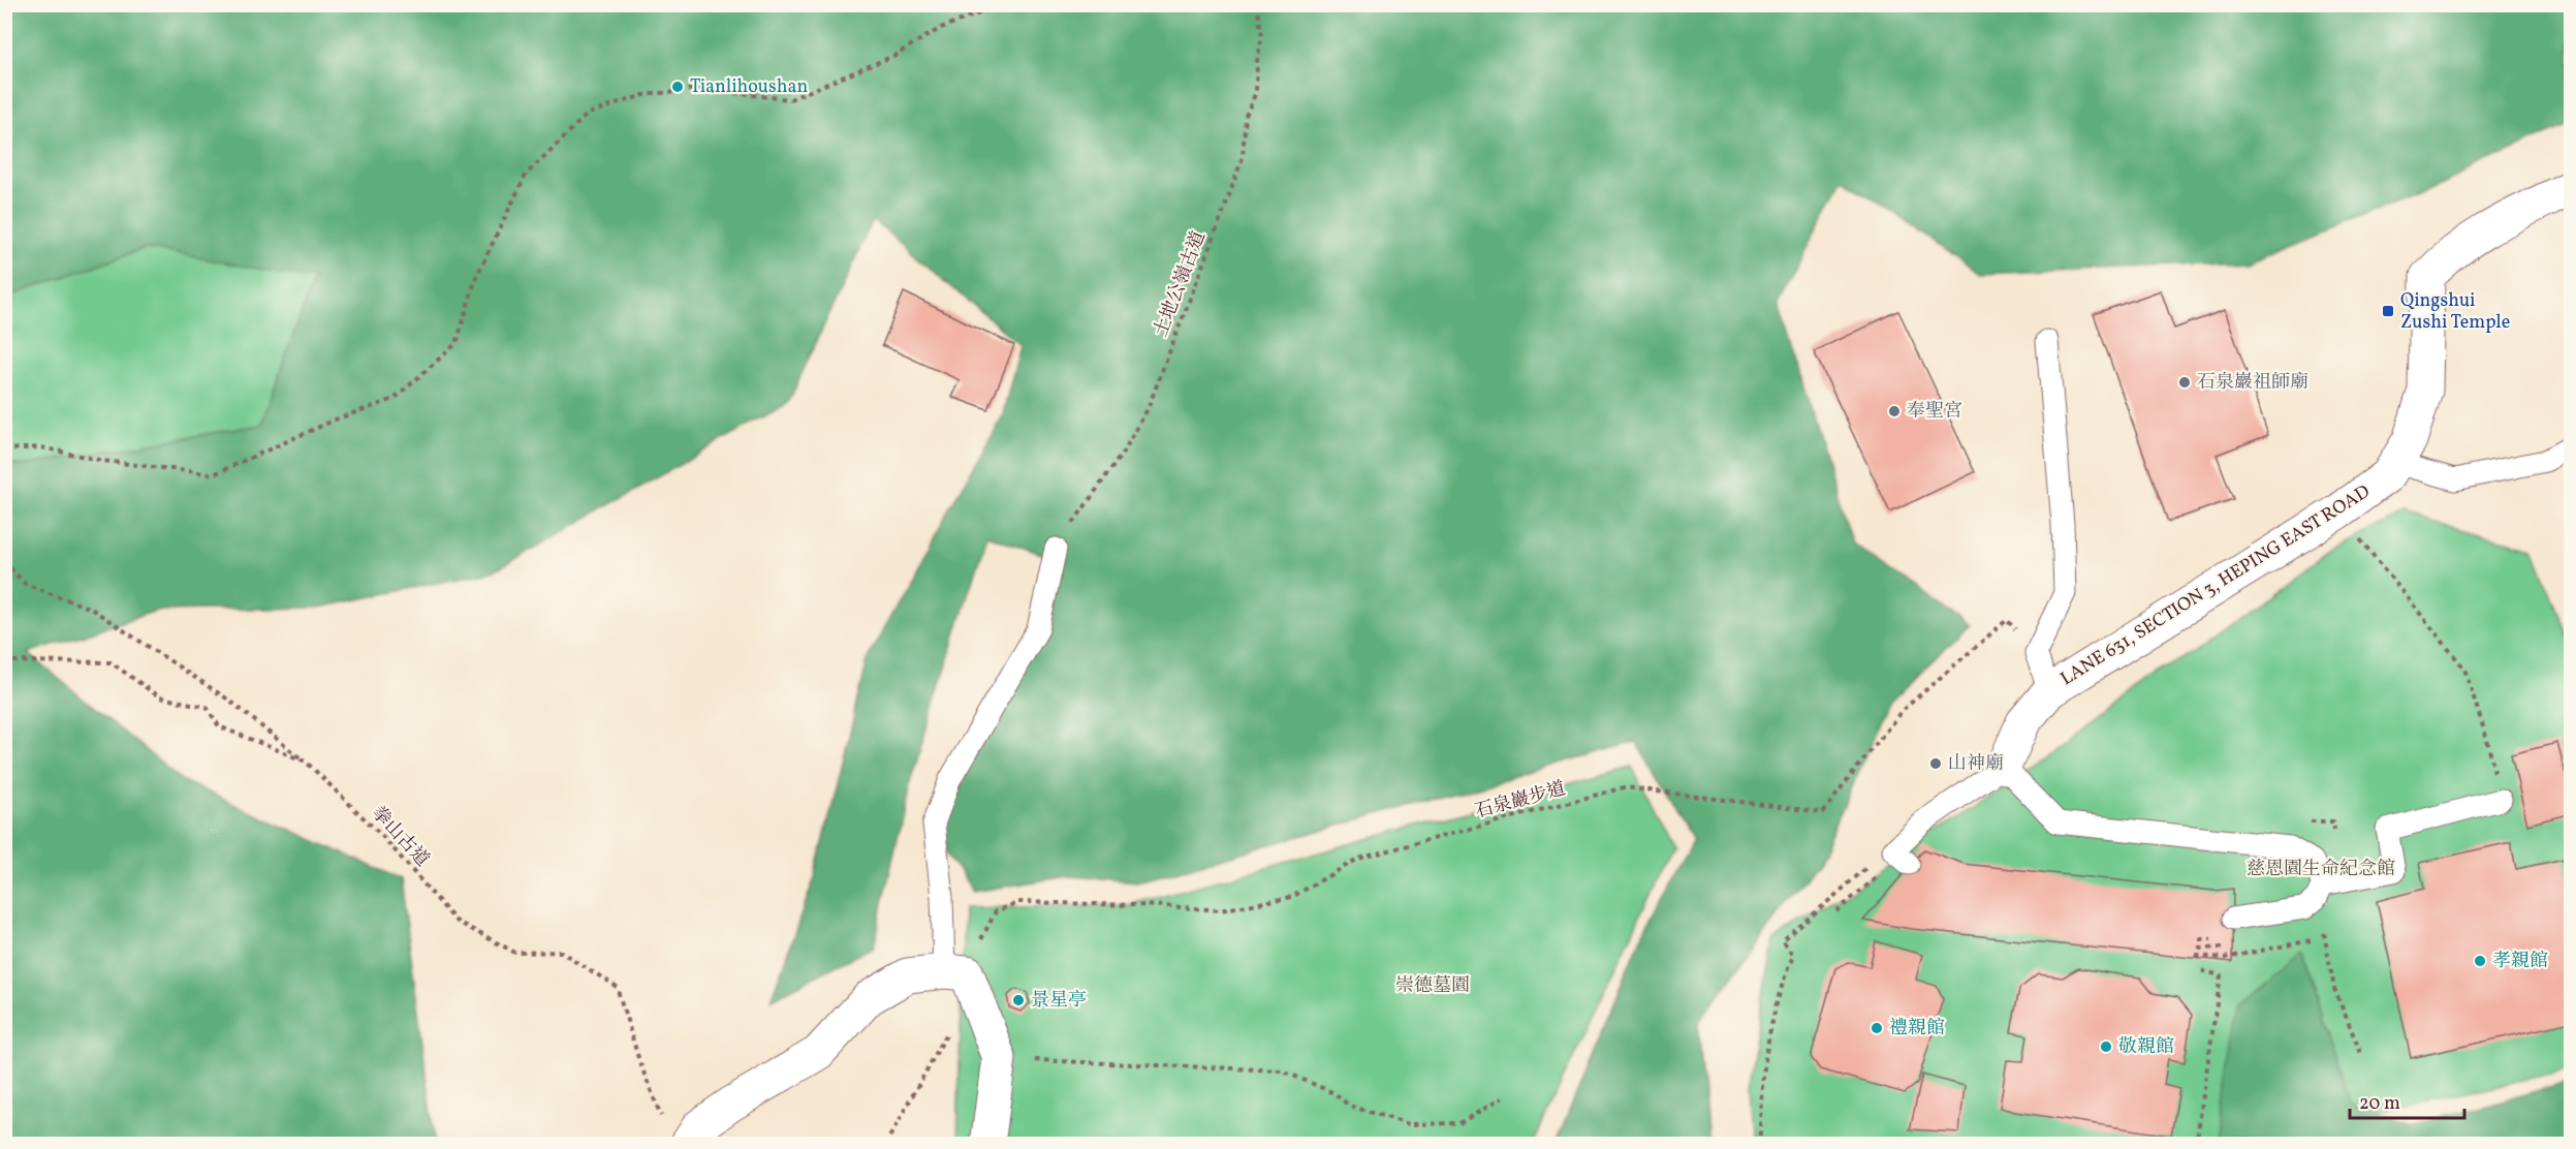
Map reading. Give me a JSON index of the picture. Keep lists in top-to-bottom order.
{
  "streets": {
    "street": ["LANE 631, SECTION 3, HEPING EAST ROAD"],
    "path": ["土地公嶺古道", "石泉巖步道", "拳山古道"]
  },
  "parks": ["慈恩園生命紀念館", "崇德墓園"],
  "places": {
    "other": [
      "Tianlihoushan",
      "石泉巖祖師廟",
      "奉聖宮",
      "山神廟",
      "孝親館",
      "景星亭",
      "禮親館",
      "敬親館"
    ],
    "transit": ["Qingshui Zushi Temple"]
  },
  "scale_bar": "20 m"
}
